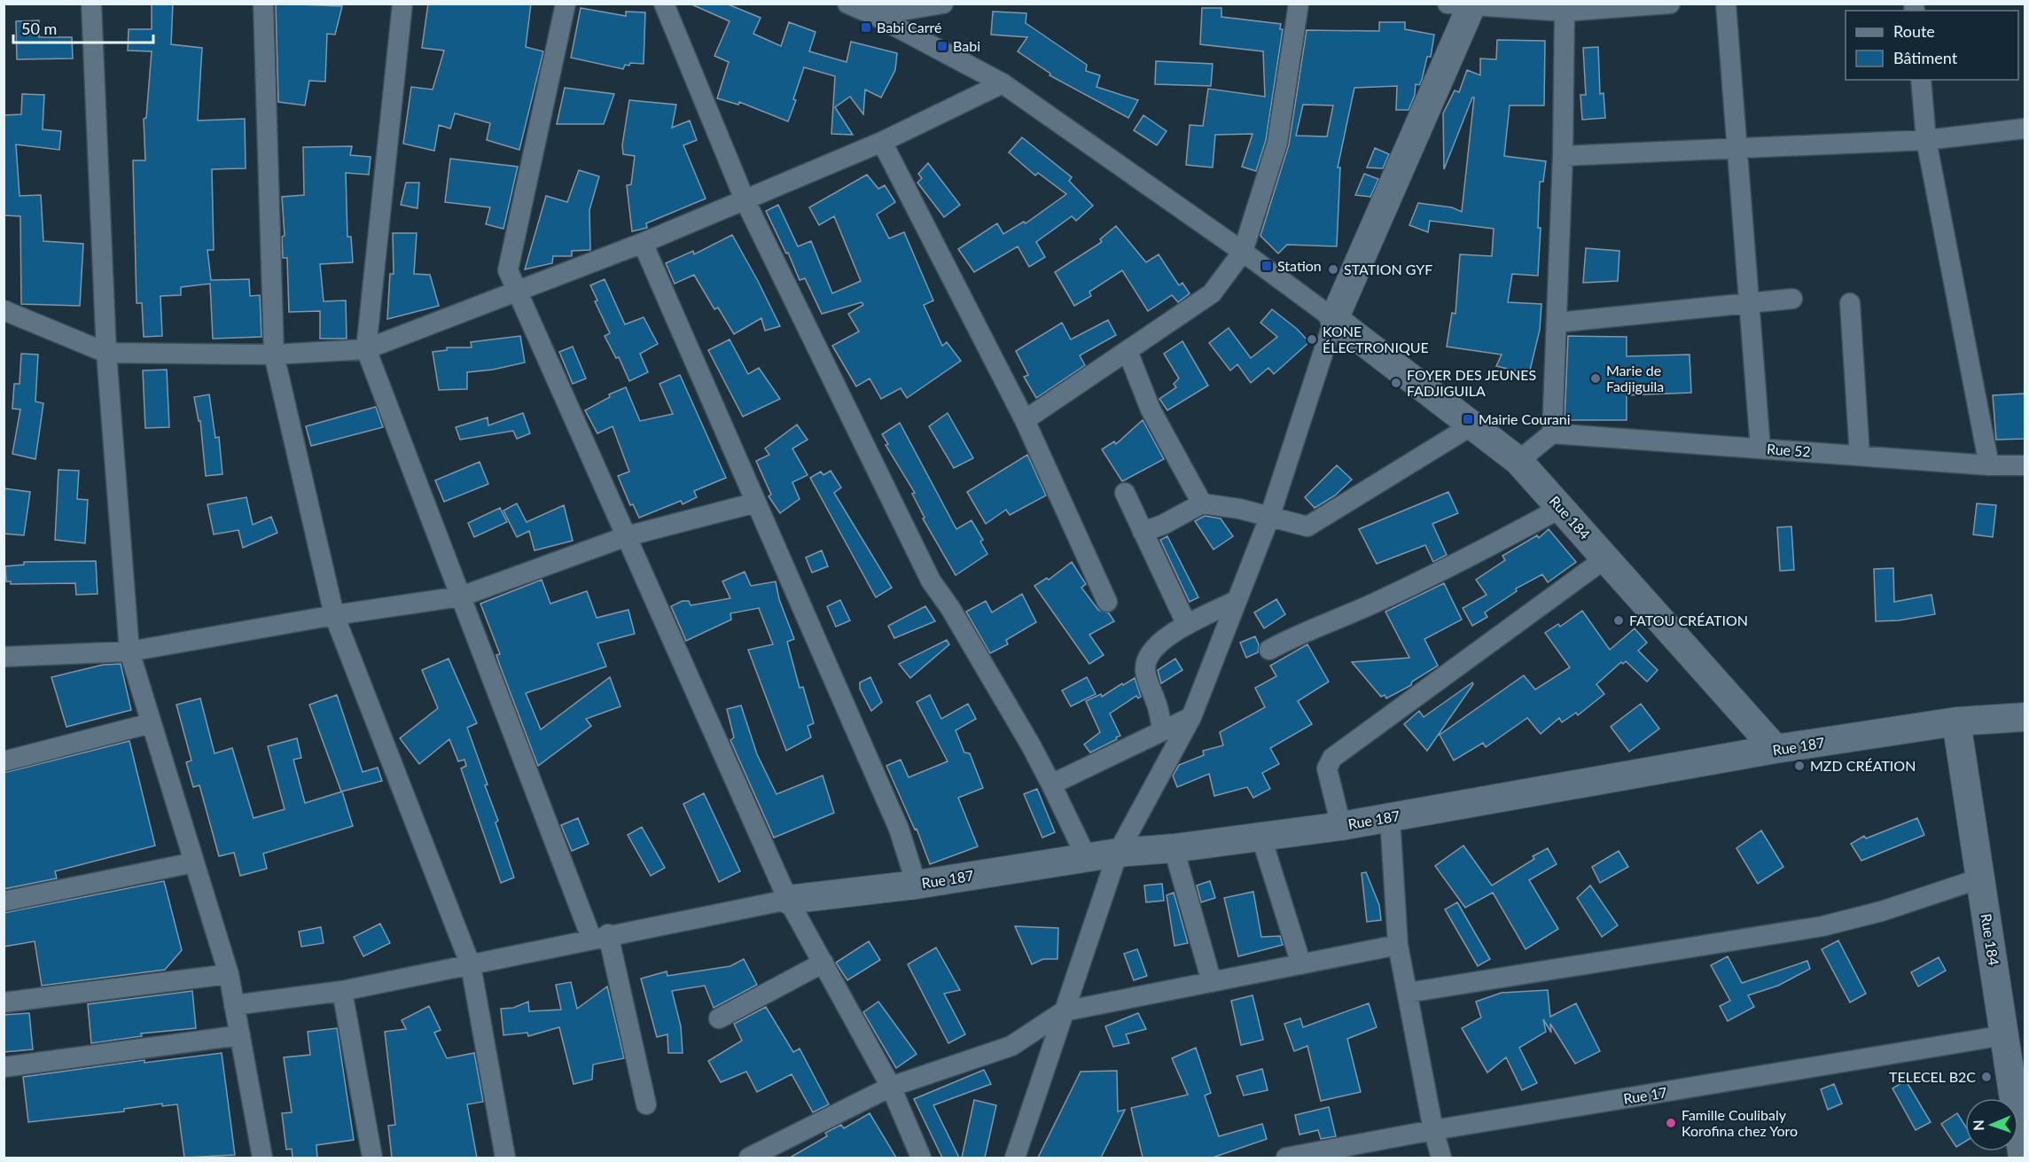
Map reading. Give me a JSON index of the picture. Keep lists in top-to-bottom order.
{
  "streets": {
    "street": [
      "Rue 52",
      "Rue 184",
      "Rue 187",
      "Rue 17"
    ]
  },
  "crossings": [
    ["Rue 184", "Rue 187"],
    ["Rue 184", "Rue 17"]
  ],
  "places": {
    "transit": [
      "Babi Carré",
      "Babi",
      "Station",
      "Mairie Courani"
    ],
    "other": [
      "STATION GYF",
      "KONE ÉLECTRONIQUE",
      "Marie de Fadjiguila",
      "FOYER DES JEUNES FADJIGUILA",
      "FATOU CRÉATION",
      "MZD CRÉATION",
      "TELECEL B2C",
      "Famille Coulibaly Korofina chez Yoro"
    ]
  },
  "legend": ["Route", "Bâtiment"],
  "scale_bar": "50 m",
  "north": "left"
}
